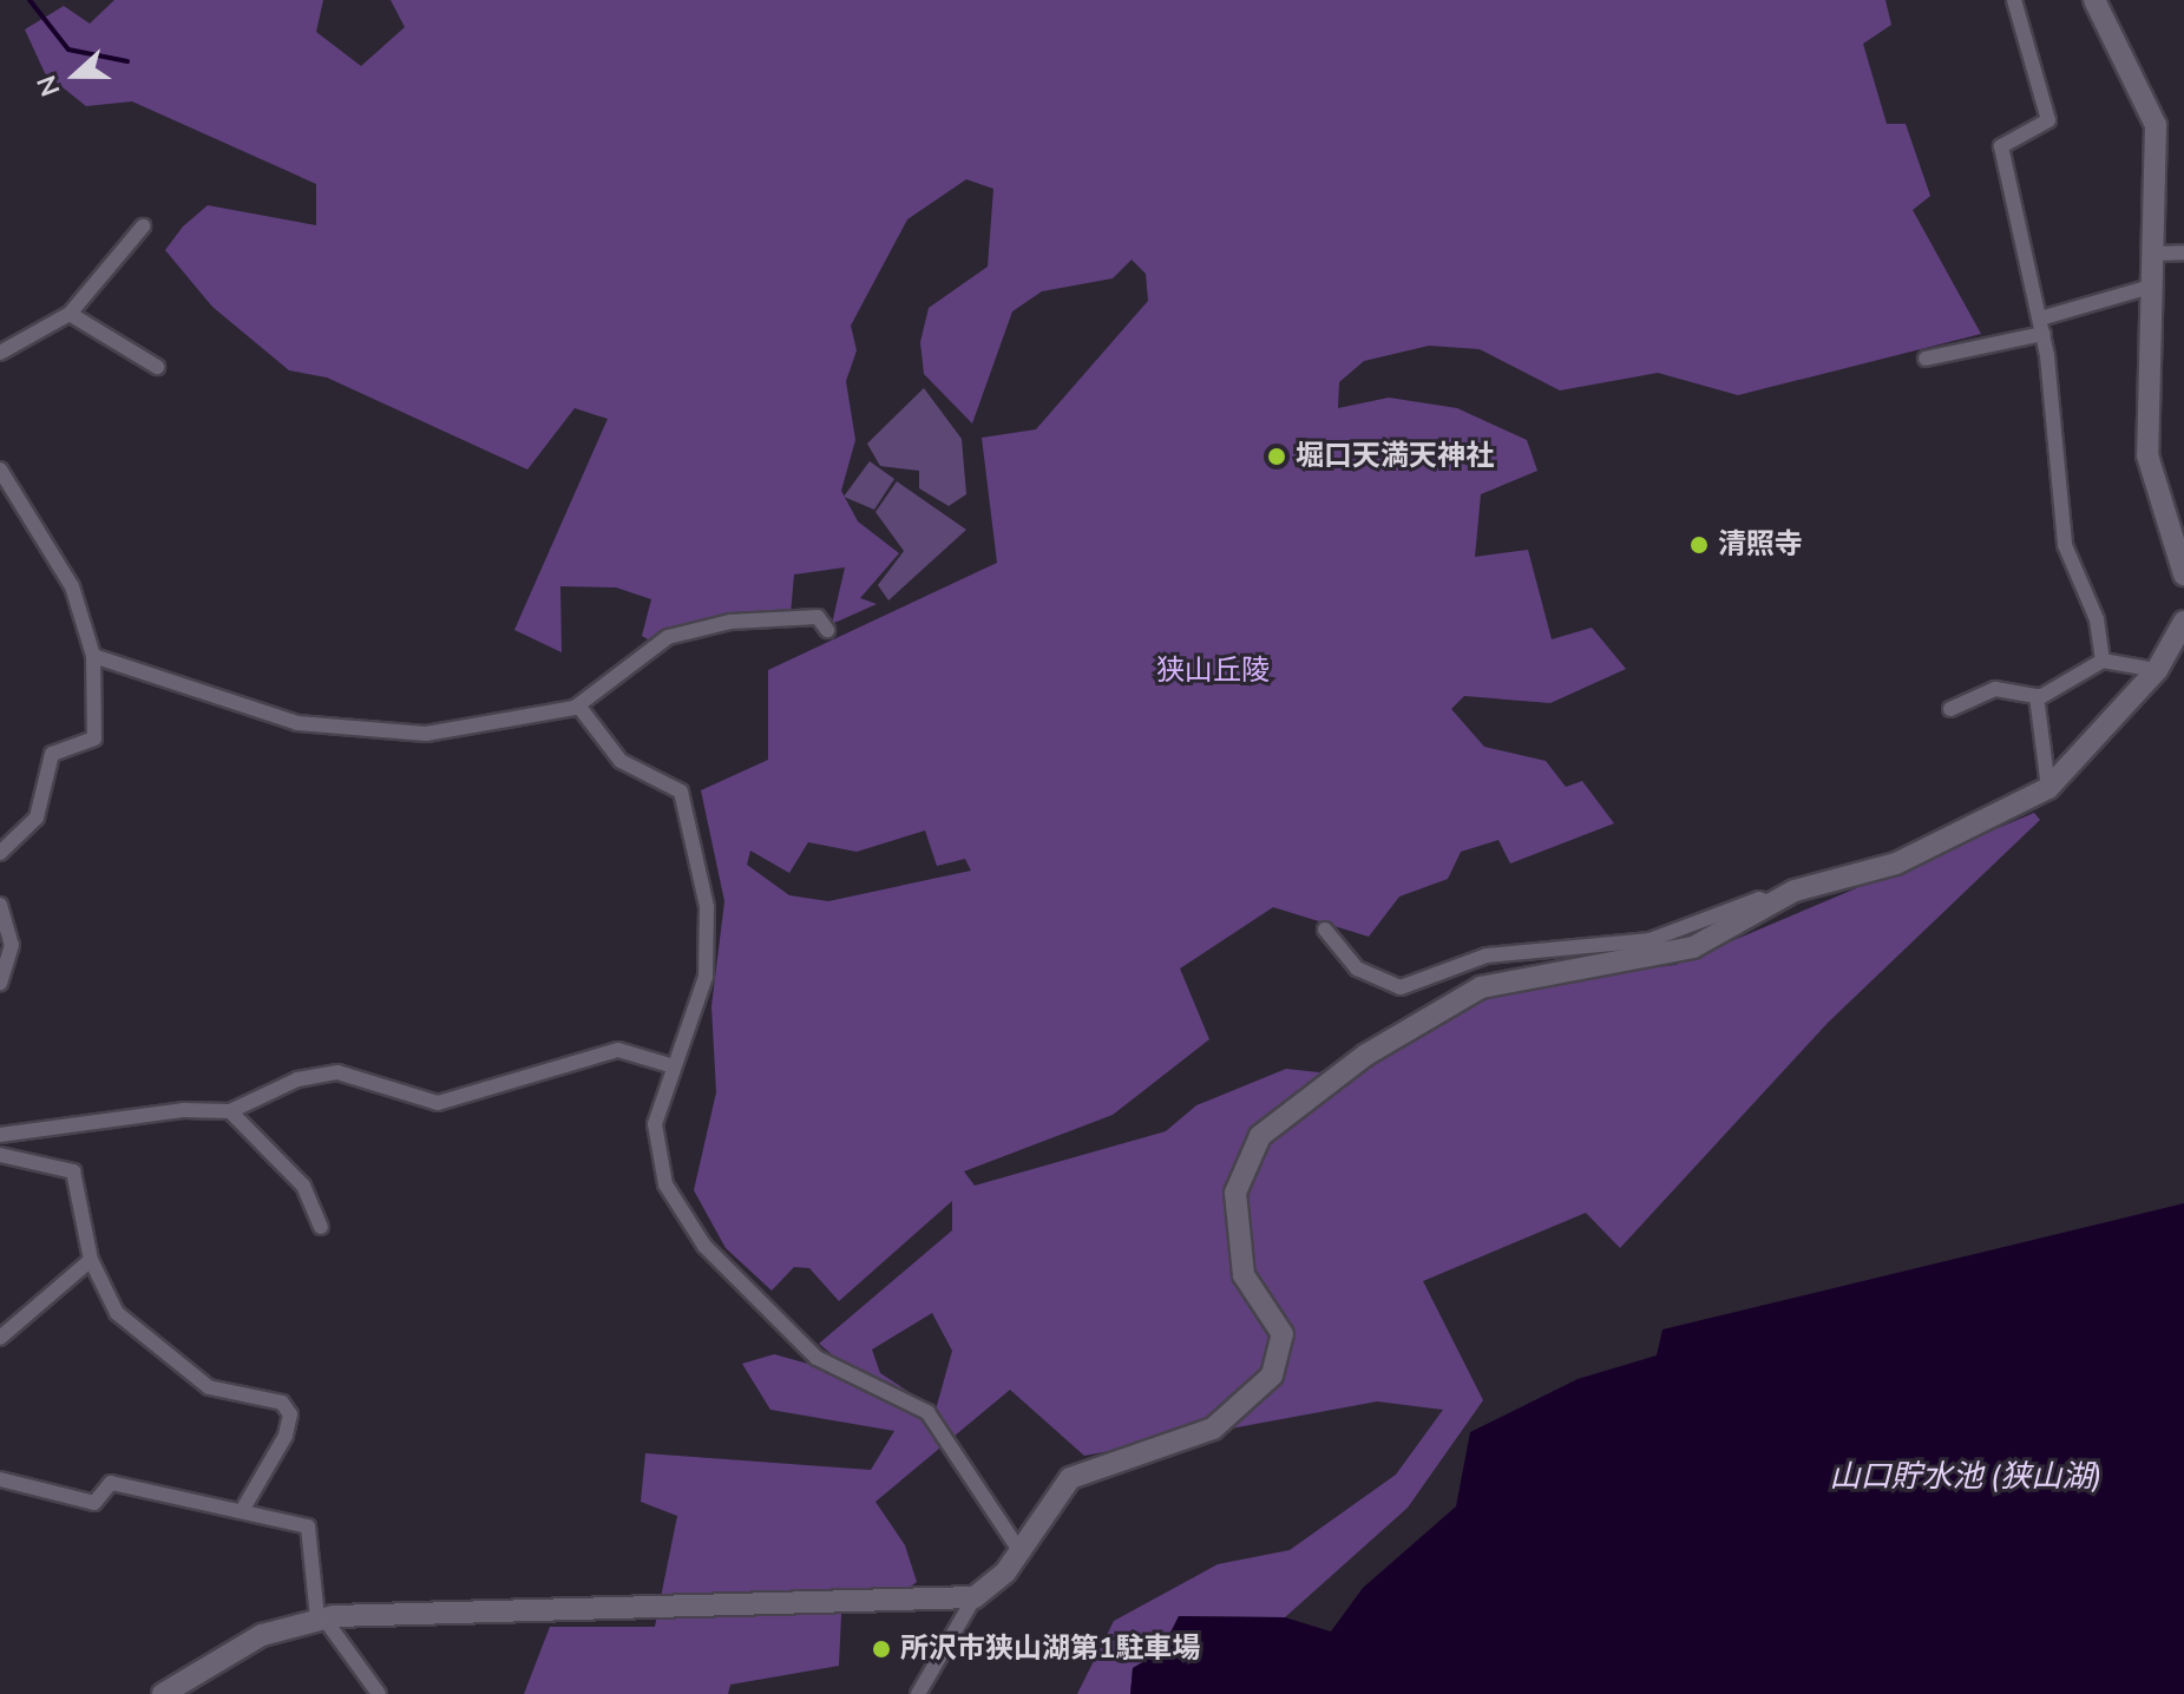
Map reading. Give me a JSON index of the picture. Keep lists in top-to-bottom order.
{
  "water": ["山口貯水池 (狭山湖)"],
  "parks": ["狭山丘陵"],
  "places": ["堀口天満天神社", "清照寺", "所沢市狭山湖第1駐車場"],
  "north": "left"
}
